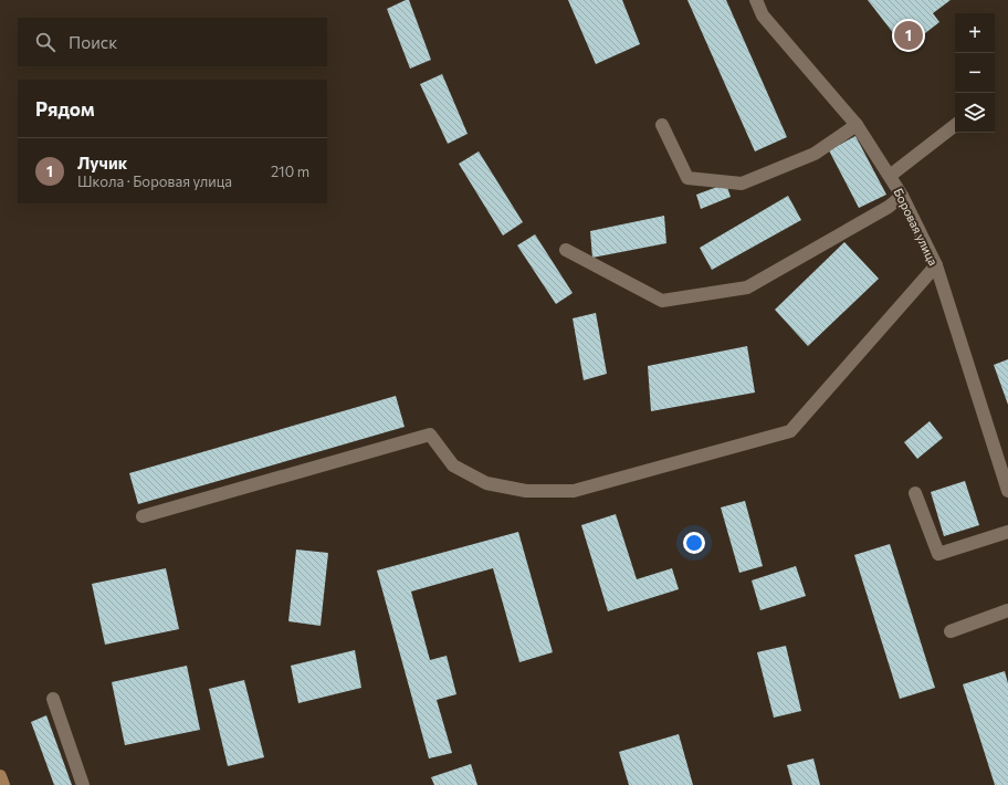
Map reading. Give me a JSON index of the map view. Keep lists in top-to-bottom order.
{
  "streets": {
    "street": ["Боровая улица"]
  },
  "page": {
    "map_buttons": ["+", "−"],
    "search": "Поиск",
    "pins": "1",
    "heading": "Рядом",
    "list": [
      {
        "mark": "1",
        "name": "Лучик",
        "note": "Школа · Боровая улица",
        "value": "210 m"
      }
    ]
  }
}
